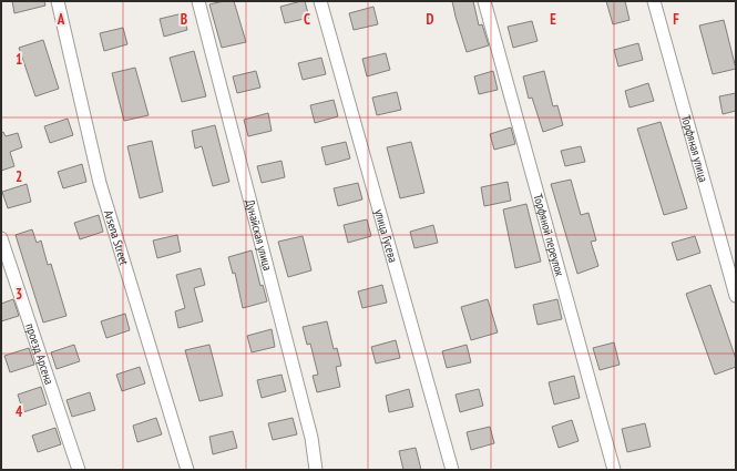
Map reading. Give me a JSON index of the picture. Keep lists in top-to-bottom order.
{
  "streets": {
    "street": [
      "Торфяная улица",
      "Дунайская улица",
      "улица Гусева",
      "Торфяной переулок",
      "Arsena Street",
      "проезд Арсена"
    ]
  },
  "grid": {
    "columns": [
      "A",
      "B",
      "C",
      "D",
      "E",
      "F"
    ],
    "rows": [
      "1",
      "2",
      "3",
      "4"
    ]
  }
}
